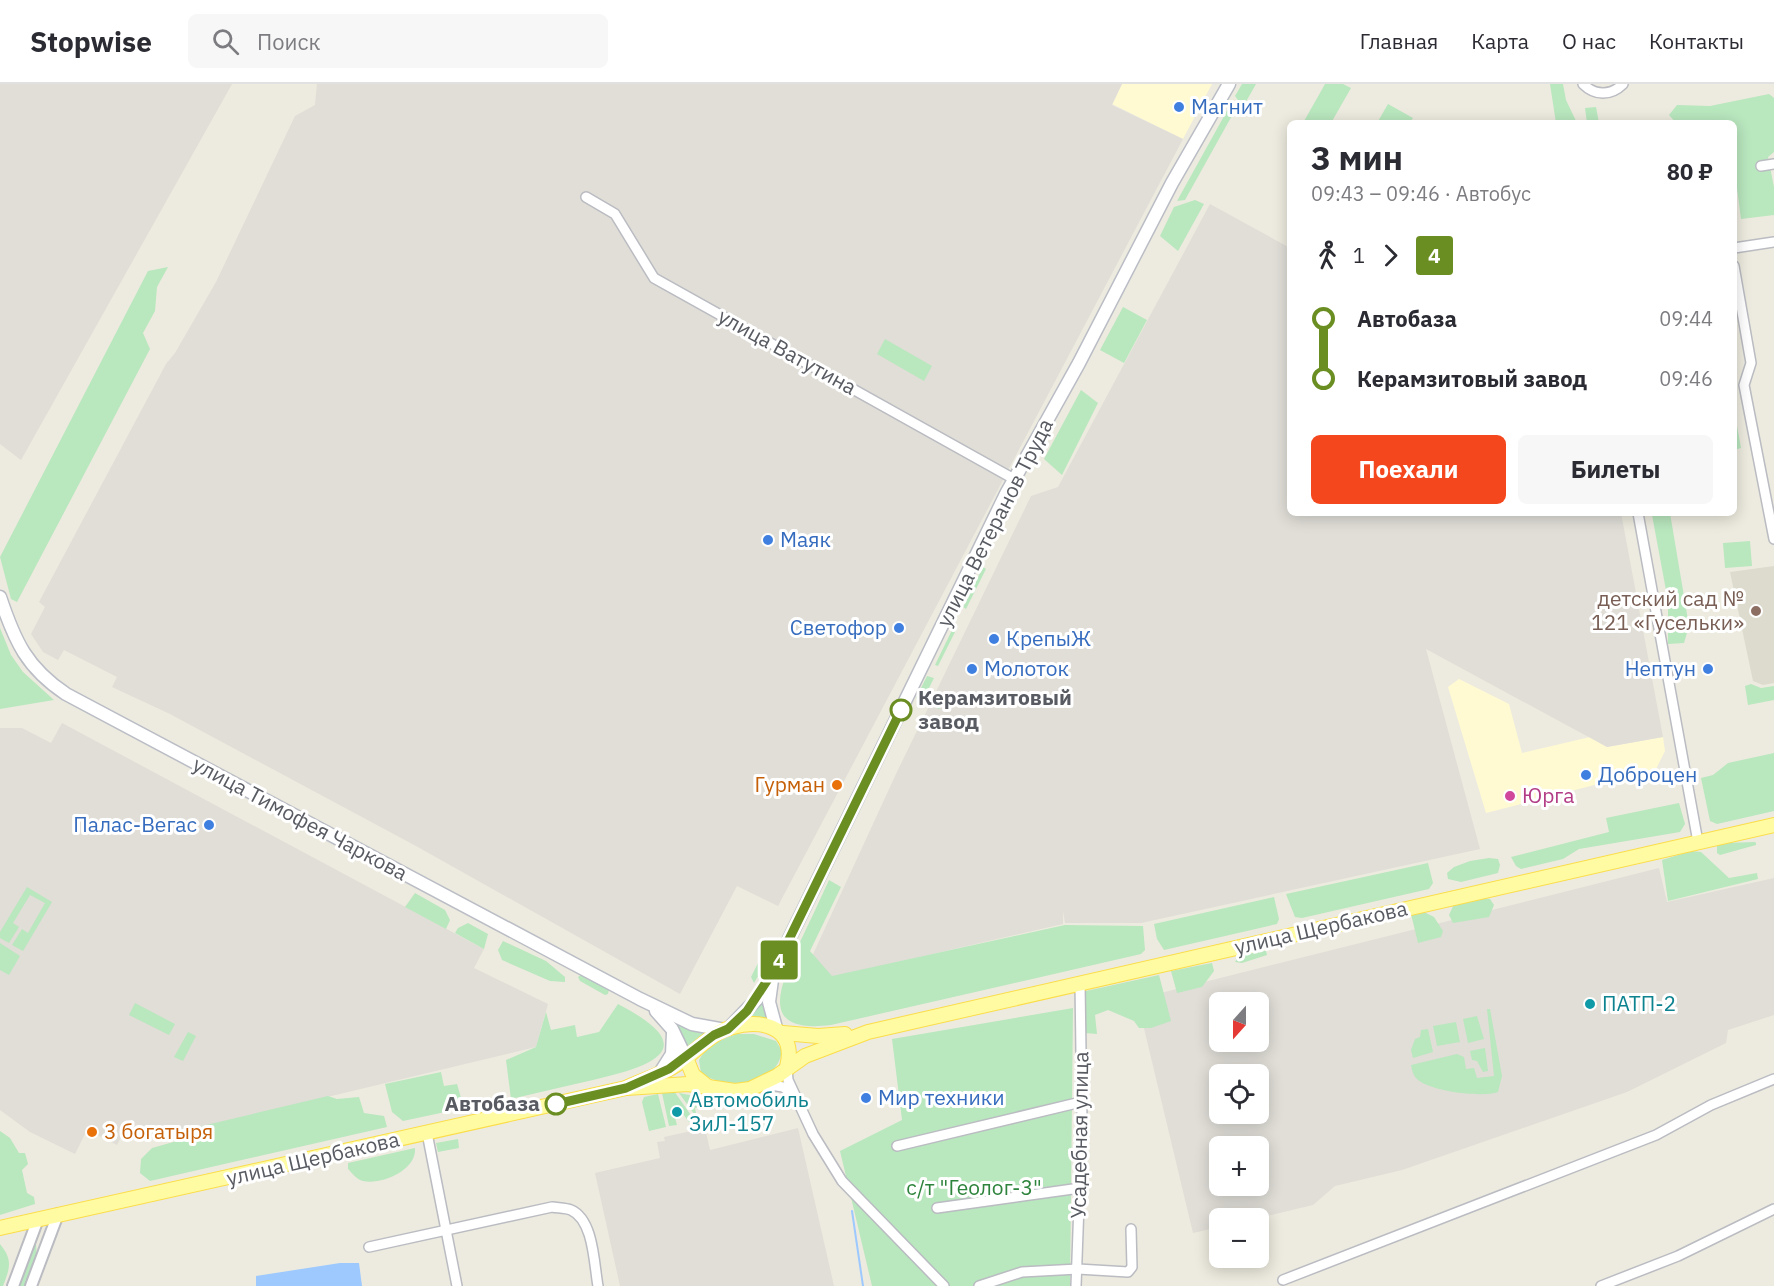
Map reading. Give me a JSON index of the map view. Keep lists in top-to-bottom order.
{
  "streets": {
    "main road": ["улица Ветеранов Труда", "улица Тимофея Чаркова", "улица Щербакова"],
    "street": ["улица Ватутина", "Усадебная улица"]
  },
  "crossings": [
    ["улица Ватутина", "улица Ветеранов Труда"],
    ["улица Щербакова", "Усадебная улица"]
  ],
  "parks": ["с/т \"Геолог-3\""],
  "places": [
    "Магнит",
    "Маяк",
    "детский сад № 121 «Гусельки»",
    "Светофор",
    "КрепыЖ",
    "Молоток",
    "Нептун",
    "Керамзитовый завод",
    "Доброцен",
    "Гурман",
    "Юрга",
    "Палас-Вегас",
    "ПАТП-2",
    "Мир техники",
    "Автобаза",
    "Автомобиль ЗиЛ-157",
    "3 богатыря"
  ],
  "lines": ["bus line 4"],
  "north": "bottom",
  "page": {
    "header": "Stopwise",
    "search": "Поиск",
    "nav": [
      "Главная",
      "Карта",
      "О нас",
      "Контакты"
    ],
    "on_map": "4",
    "heading": ["3 мин", "09:43 – 09:46 · Автобус", "80 ₽"],
    "legs": ["1", "4"],
    "list": [
      {
        "name": "Автобаза",
        "value": "09:44"
      },
      {
        "name": "Керамзитовый завод",
        "value": "09:46"
      }
    ],
    "buttons": ["Поехали", "Билеты"],
    "map_buttons": ["+", "−"]
  }
}
